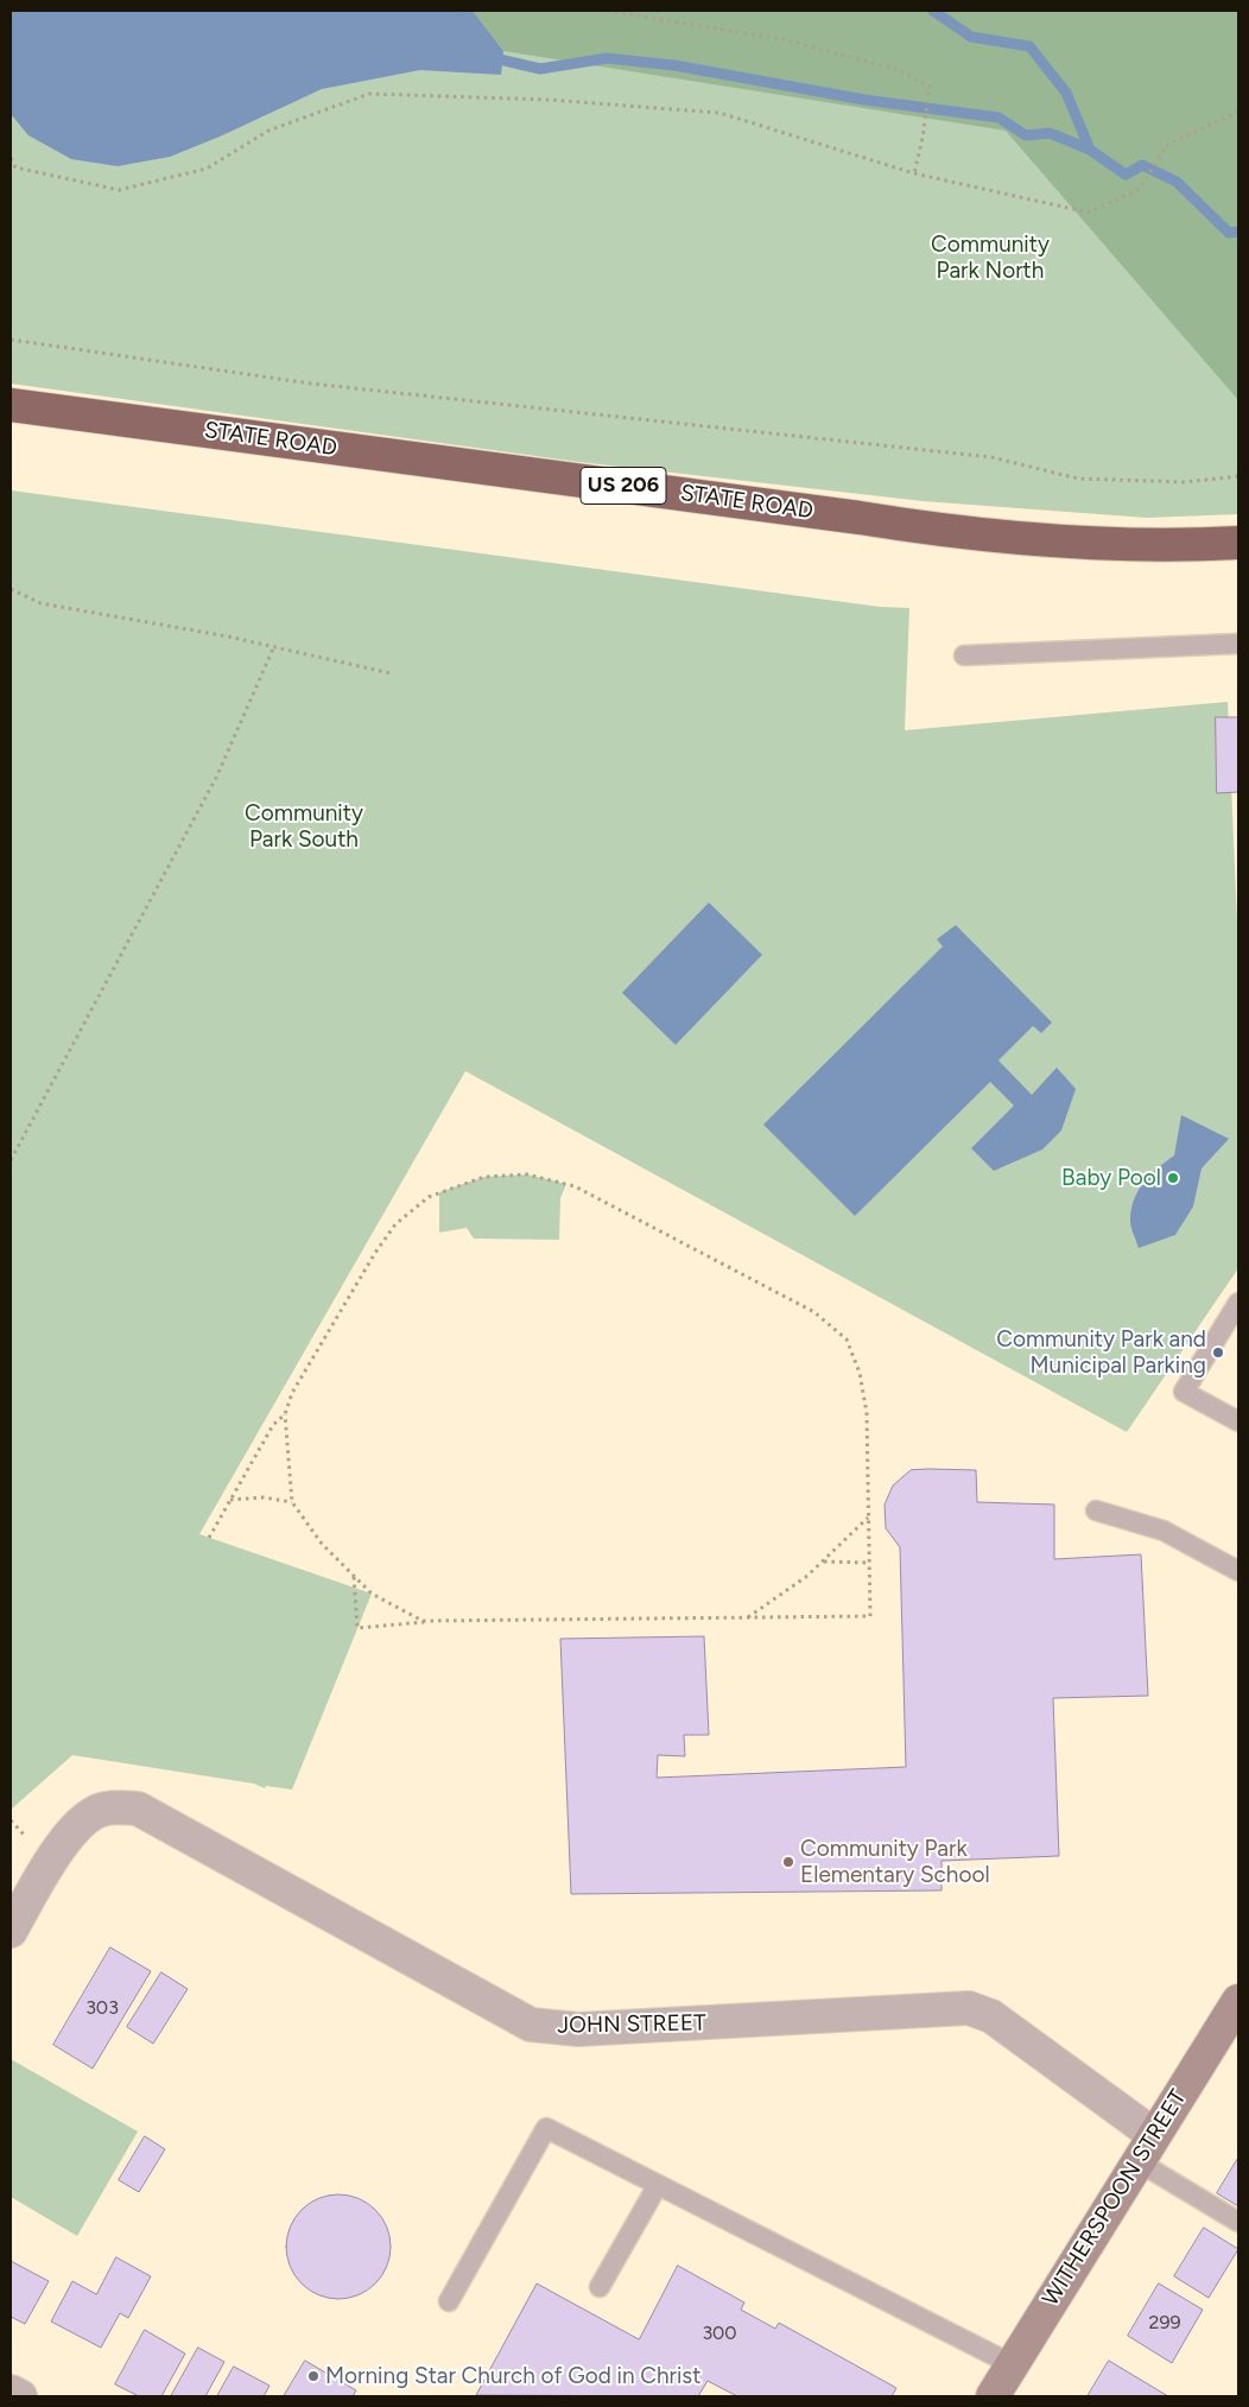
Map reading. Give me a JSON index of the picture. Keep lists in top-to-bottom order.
{
  "streets": {
    "highway": ["STATE ROAD", "US 206"],
    "street": ["JOHN STREET", "WITHERSPOON STREET"]
  },
  "crossings": [
    ["JOHN STREET", "WITHERSPOON STREET"]
  ],
  "parks": ["Community Park North", "Community Park South"],
  "places": [
    "Baby Pool",
    "Community Park and Municipal Parking",
    "Community Park Elementary School",
    "Morning Star Church of God in Christ"
  ],
  "house_numbers": ["303", "299", "300"]
}
